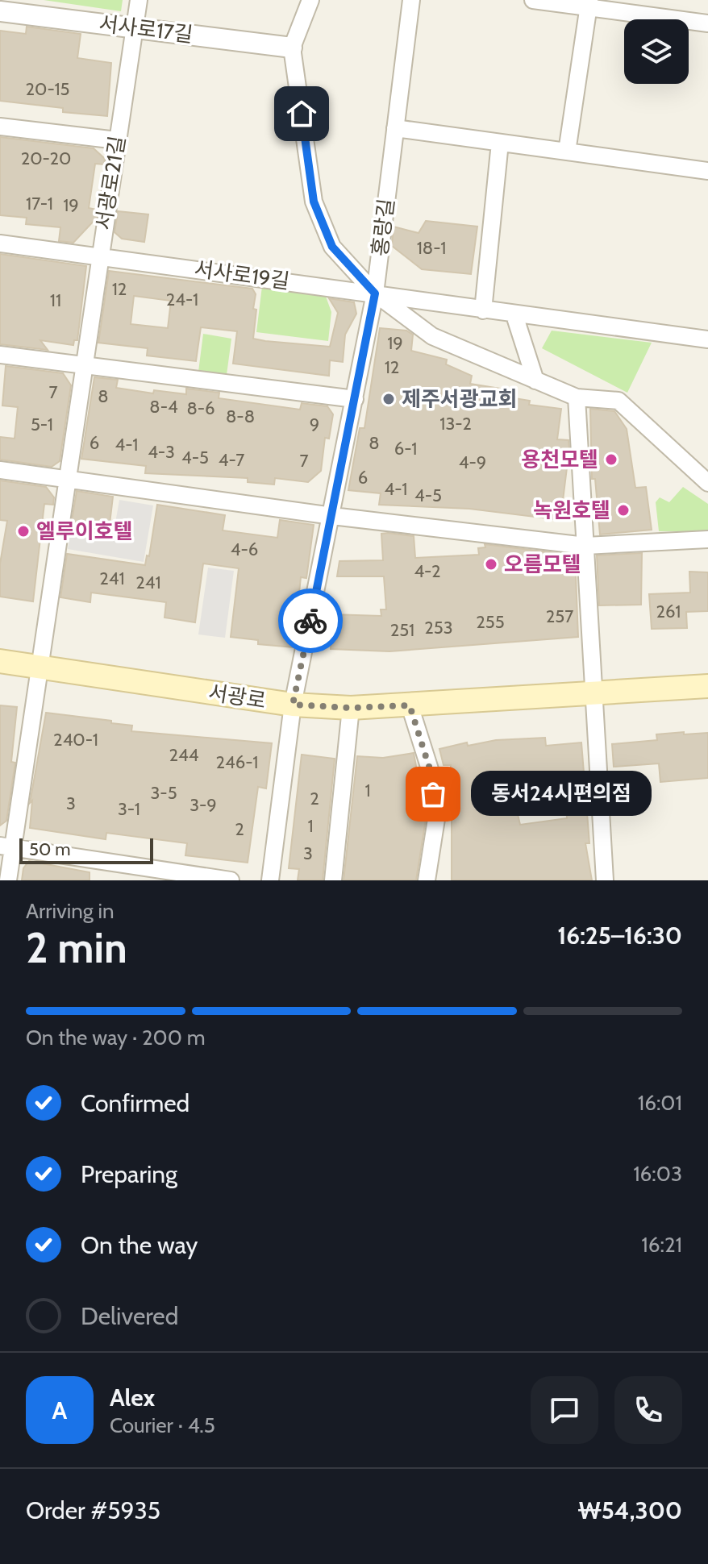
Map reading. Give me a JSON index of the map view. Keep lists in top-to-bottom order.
{
  "streets": {
    "main road": ["서광로"],
    "street": [
      "서사로17길",
      "서광로21길",
      "홍랑길",
      "서사로19길"
    ]
  },
  "crossings": [
    ["서사로17길", "서광로21길"],
    ["서광로21길", "서사로19길"],
    ["서광로21길", "서광로"],
    ["홍랑길", "서사로19길"],
    ["홍랑길", "서광로"]
  ],
  "places": [
    "제주서광교회",
    "용천모텔",
    "녹원호텔",
    "엘루이호텔",
    "오름모텔",
    "동서24시편의점"
  ],
  "house_numbers": [
    "20-15",
    "20-20",
    "17-1",
    "19",
    "18-1",
    "12",
    "24-1",
    "11",
    "19",
    "12",
    "7",
    "8",
    "8-4",
    "8-6",
    "8-8",
    "13-2",
    "5-1",
    "9",
    "6",
    "8",
    "4-1",
    "6-1",
    "4-3",
    "4-5",
    "4-7",
    "7",
    "4-9",
    "6",
    "4-1",
    "4-5",
    "4-6",
    "4-2",
    "241",
    "241",
    "261",
    "257",
    "255",
    "253",
    "251",
    "240-1",
    "244",
    "246-1",
    "1",
    "3-5",
    "2",
    "3",
    "3-9",
    "3-1",
    "1",
    "2",
    "3"
  ],
  "scale_bar": "50 m",
  "page": {
    "bubble": "동서24시편의점",
    "scale": "50 m",
    "heading": ["2 min", "Arriving in", "16:25–16:30"],
    "panel": [
      "Alex",
      "Courier · 4.5",
      "Order #5935",
      "₩54,300"
    ],
    "bar": "On the way · 200 m",
    "list": [
      ["Confirmed", "16:01"],
      ["Preparing", "16:03"],
      ["On the way", "16:21"],
      "Delivered"
    ],
    "round": "A"
  }
}
